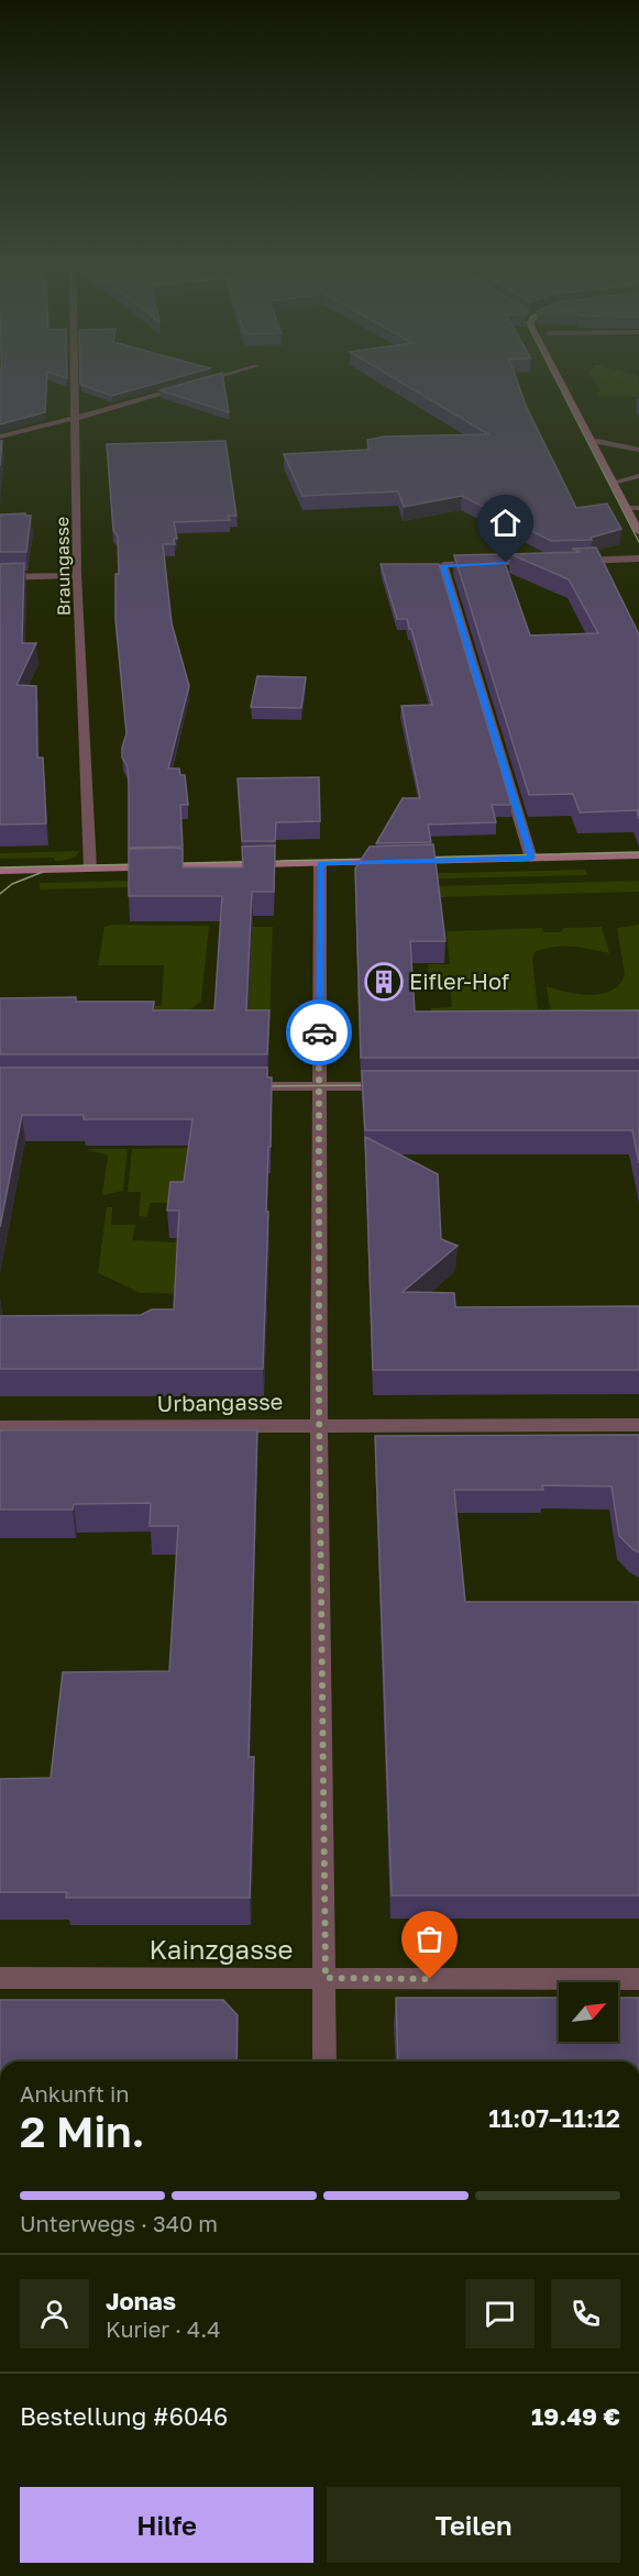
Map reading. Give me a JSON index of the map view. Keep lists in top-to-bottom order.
{
  "streets": {
    "street": ["Braungasse", "Urbangasse", "Kainzgasse"]
  },
  "places": {
    "building": ["Eifler-Hof"]
  },
  "north": "top right",
  "page": {
    "heading": ["2 Min.", "Ankunft in", "11:07–11:12"],
    "panel": [
      "Jonas",
      "Kurier · 4.4",
      "Bestellung #6046",
      "19.49 €"
    ],
    "bar": "Unterwegs · 340 m",
    "buttons": ["Hilfe", "Teilen"]
  }
}
